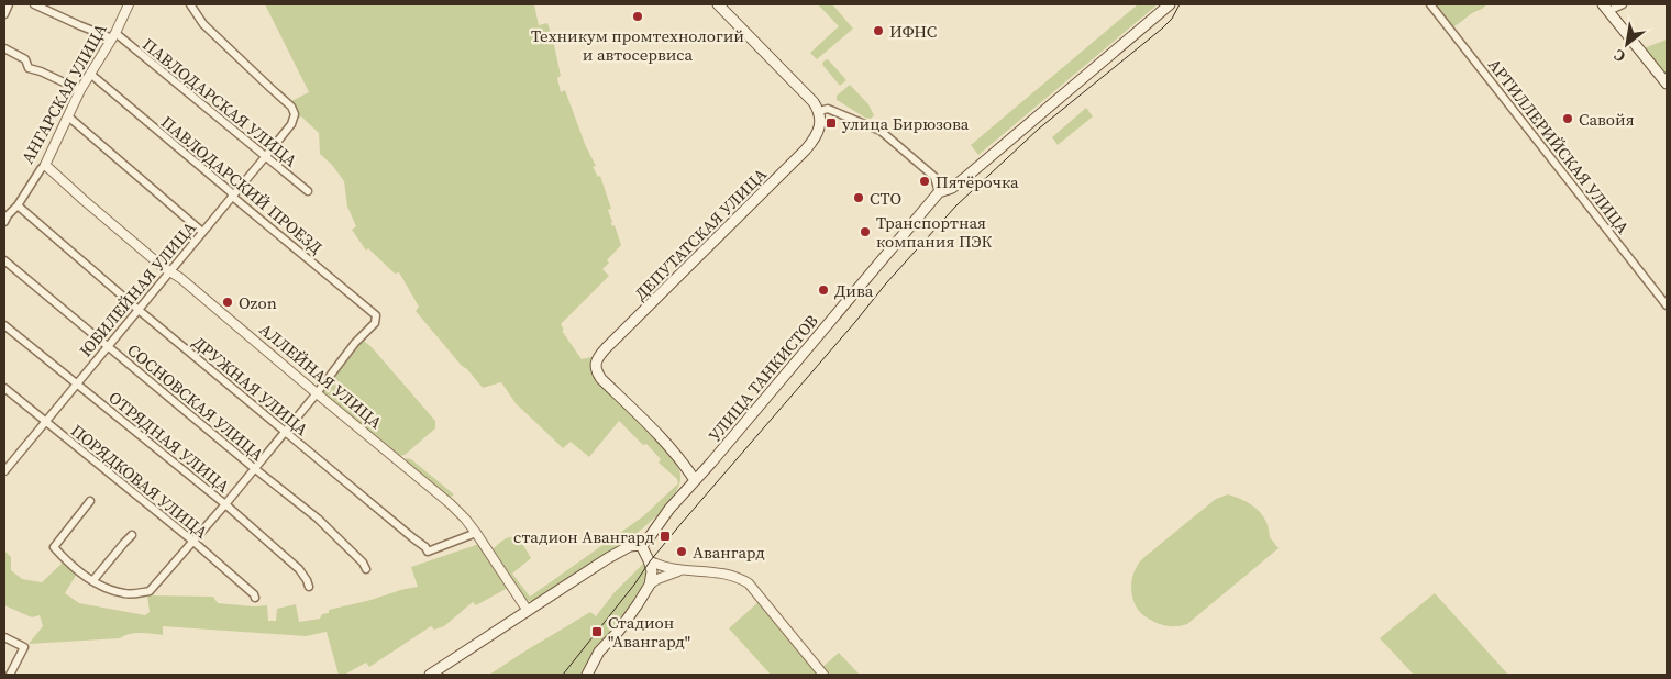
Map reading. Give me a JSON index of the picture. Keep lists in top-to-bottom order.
{
  "streets": {
    "main road": ["ДЕПУТАТСКАЯ УЛИЦА", "УЛИЦА ТАНКИСТОВ"],
    "street": [
      "АНГАРСКАЯ УЛИЦА",
      "ПАВЛОДАРСКАЯ УЛИЦА",
      "АРТИЛЛЕРИЙСКАЯ УЛИЦА",
      "ПАВЛОДАРСКИЙ ПРОЕЗД",
      "ЮБИЛЕЙНАЯ УЛИЦА",
      "АЛЛЕЙНАЯ УЛИЦА",
      "ДРУЖНАЯ УЛИЦА",
      "СОСНОВСКАЯ УЛИЦА",
      "ОТРЯДНАЯ УЛИЦА",
      "ПОРЯДКОВАЯ УЛИЦА"
    ]
  },
  "crossings": [
    ["АНГАРСКАЯ УЛИЦА", "ПАВЛОДАРСКАЯ УЛИЦА"],
    ["АНГАРСКАЯ УЛИЦА", "ПАВЛОДАРСКИЙ ПРОЕЗД"],
    ["АНГАРСКАЯ УЛИЦА", "АЛЛЕЙНАЯ УЛИЦА"],
    ["АНГАРСКАЯ УЛИЦА", "ДРУЖНАЯ УЛИЦА"],
    ["ПАВЛОДАРСКАЯ УЛИЦА", "ЮБИЛЕЙНАЯ УЛИЦА"],
    ["ПАВЛОДАРСКИЙ ПРОЕЗД", "ЮБИЛЕЙНАЯ УЛИЦА"],
    ["ПАВЛОДАРСКИЙ ПРОЕЗД", "АЛЛЕЙНАЯ УЛИЦА"],
    ["ДЕПУТАТСКАЯ УЛИЦА", "УЛИЦА ТАНКИСТОВ"],
    ["ЮБИЛЕЙНАЯ УЛИЦА", "АЛЛЕЙНАЯ УЛИЦА"],
    ["ЮБИЛЕЙНАЯ УЛИЦА", "ДРУЖНАЯ УЛИЦА"],
    ["ЮБИЛЕЙНАЯ УЛИЦА", "СОСНОВСКАЯ УЛИЦА"],
    ["ЮБИЛЕЙНАЯ УЛИЦА", "ОТРЯДНАЯ УЛИЦА"],
    ["ЮБИЛЕЙНАЯ УЛИЦА", "ПОРЯДКОВАЯ УЛИЦА"],
    ["АЛЛЕЙНАЯ УЛИЦА", "ДРУЖНАЯ УЛИЦА"]
  ],
  "places": {
    "other": [
      "Техникум промтехнологий и автосервиса",
      "ИФНС",
      "Савойя",
      "Пятёрочка",
      "СТО",
      "Транспортная компания ПЭК",
      "Дива",
      "Ozon",
      "Авангард"
    ],
    "transit": ["улица Бирюзова", "стадион Авангард", "Стадион \"Авангард\""]
  },
  "north": "bottom left"
}
